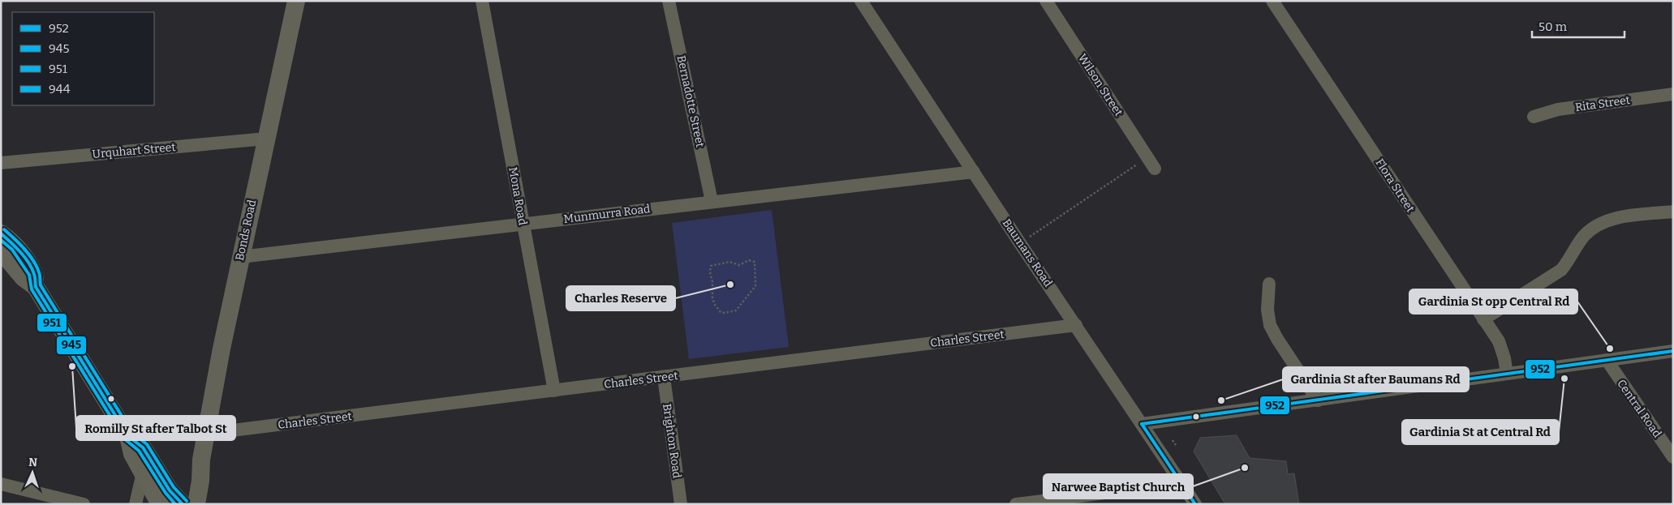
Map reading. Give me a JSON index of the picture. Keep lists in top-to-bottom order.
{
  "streets": {
    "main road": ["Bonds Road"],
    "street": [
      "Wilson Street",
      "Bernadotte Street",
      "Rita Street",
      "Urquhart Street",
      "Flora Street",
      "Mona Road",
      "Munmurra Road",
      "Baumans Road",
      "Charles Street",
      "Central Road",
      "Brighton Road"
    ]
  },
  "crossings": [
    ["Bernadotte Street", "Munmurra Road"],
    ["Urquhart Street", "Bonds Road"],
    ["Mona Road", "Munmurra Road"],
    ["Mona Road", "Charles Street"],
    ["Munmurra Road", "Bonds Road"],
    ["Munmurra Road", "Baumans Road"],
    ["Bonds Road", "Charles Street"],
    ["Baumans Road", "Charles Street"],
    ["Charles Street", "Brighton Road"]
  ],
  "places": [
    "Charles Reserve",
    "Gardinia St opp Central Rd",
    "Romilly St after Talbot St",
    "Gardinia St at Central Rd",
    "Gardinia St after Baumans Rd",
    "Narwee Baptist Church"
  ],
  "lines": [
    "transit line 944",
    "transit line 945",
    "transit line 951",
    "transit line 952"
  ],
  "legend": [
    "952",
    "945",
    "951",
    "944"
  ],
  "scale_bar": "50 m",
  "north": "top"
}
